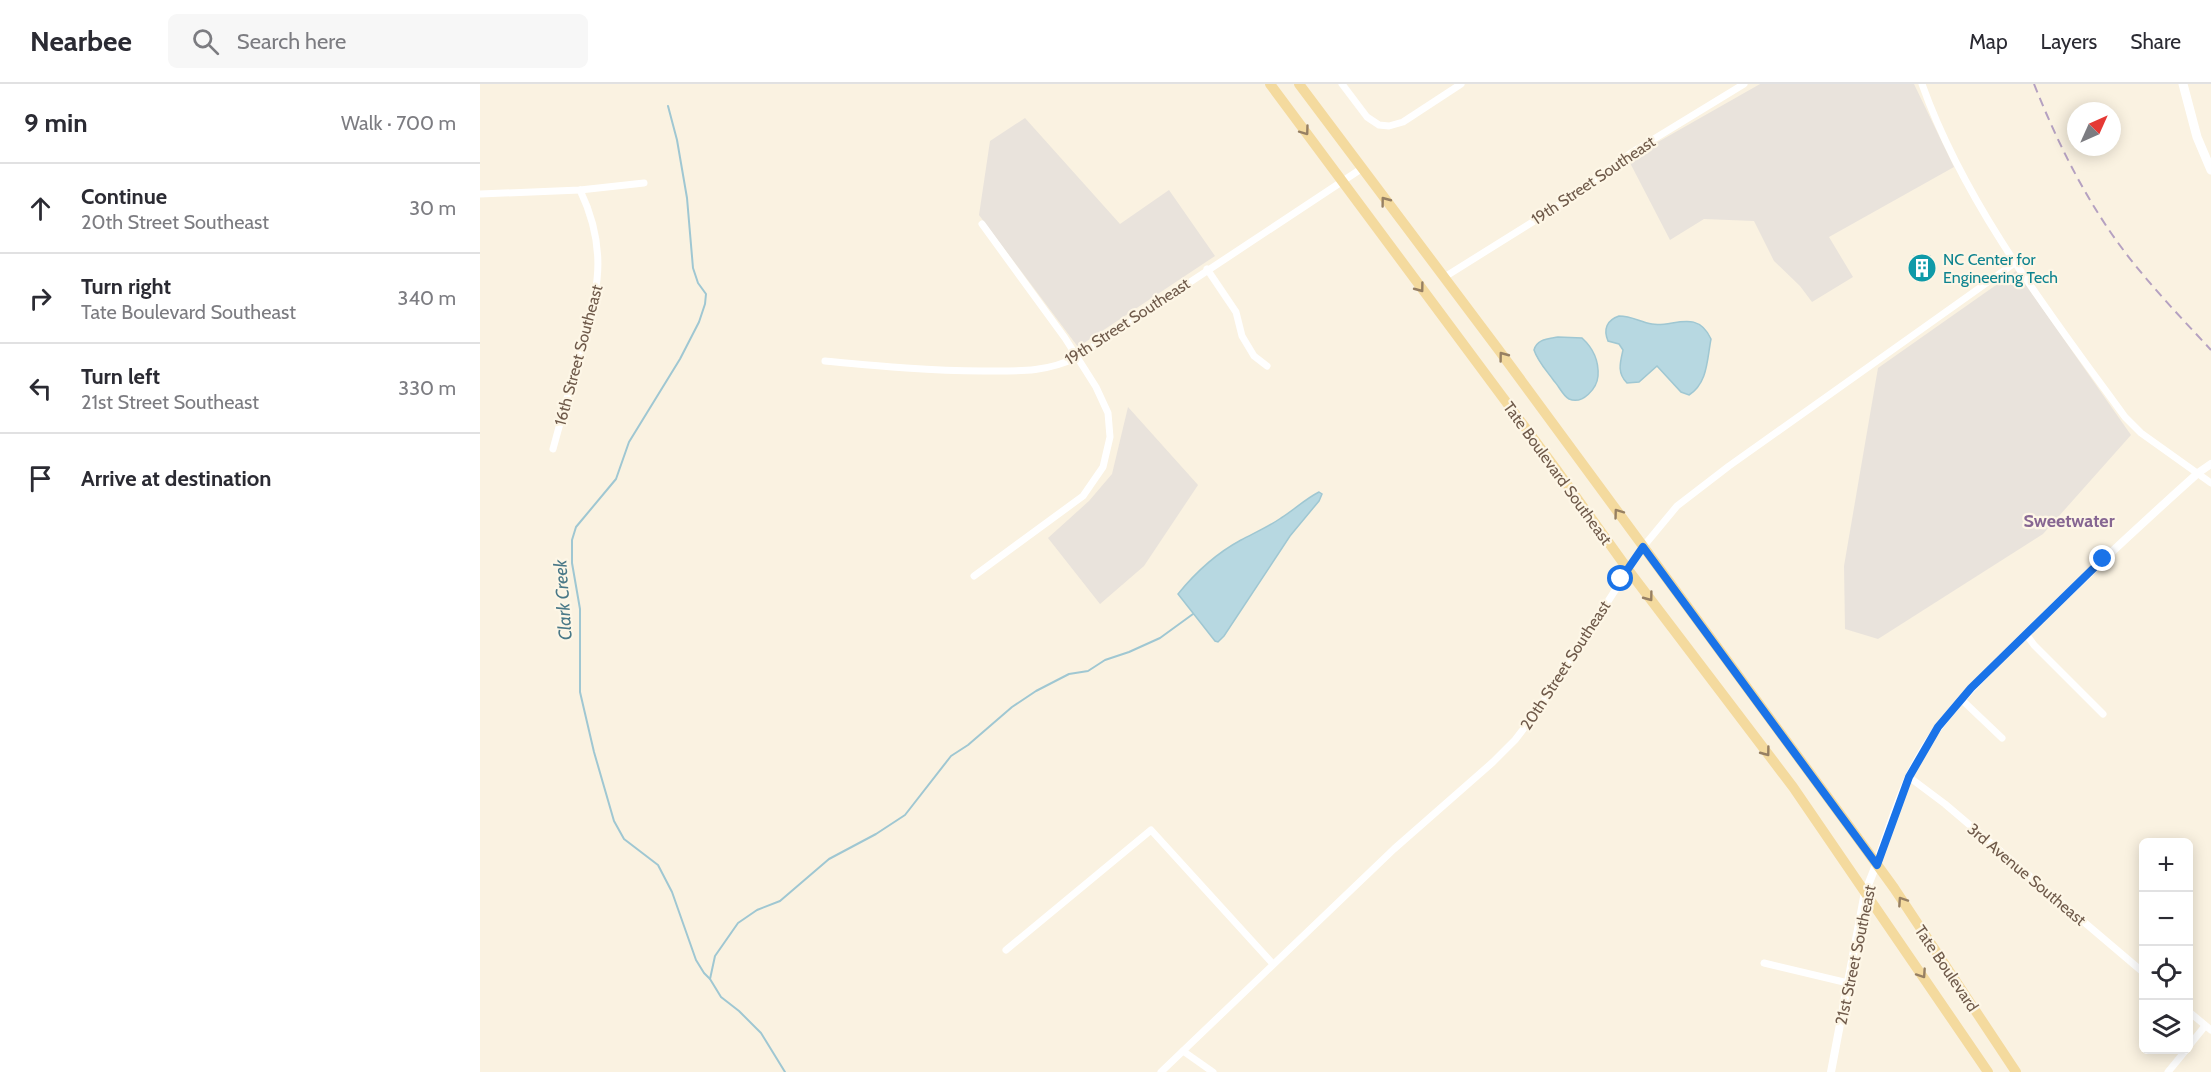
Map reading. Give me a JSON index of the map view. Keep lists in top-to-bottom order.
{
  "streets": {
    "main road": ["Tate Boulevard Southeast", "Tate Boulevard"],
    "street": [
      "19th Street Southeast",
      "16th Street Southeast",
      "20th Street Southeast",
      "3rd Avenue Southeast",
      "21st Street Southeast"
    ]
  },
  "crossings": [
    ["19th Street Southeast", "Tate Boulevard Southeast"],
    ["Tate Boulevard Southeast", "20th Street Southeast"],
    ["Tate Boulevard Southeast", "21st Street Southeast"],
    ["Tate Boulevard Southeast", "Tate Boulevard"],
    ["3rd Avenue Southeast", "21st Street Southeast"],
    ["21st Street Southeast", "Tate Boulevard"]
  ],
  "districts": ["Sweetwater"],
  "water": ["Clark Creek"],
  "places": {
    "building": ["NC Center for Engineering Tech"]
  },
  "north": "top right",
  "page": {
    "header": "Nearbee",
    "search": "Search here",
    "nav": ["Map", "Layers", "Share"],
    "heading": ["9 min", "Walk · 700 m"],
    "list": [
      ["Continue", "20th Street Southeast", "30 m"],
      ["Turn right", "Tate Boulevard Southeast", "340 m"],
      ["Turn left", "21st Street Southeast", "330 m"],
      "Arrive at destination"
    ],
    "map_buttons": ["+", "−"]
  }
}
